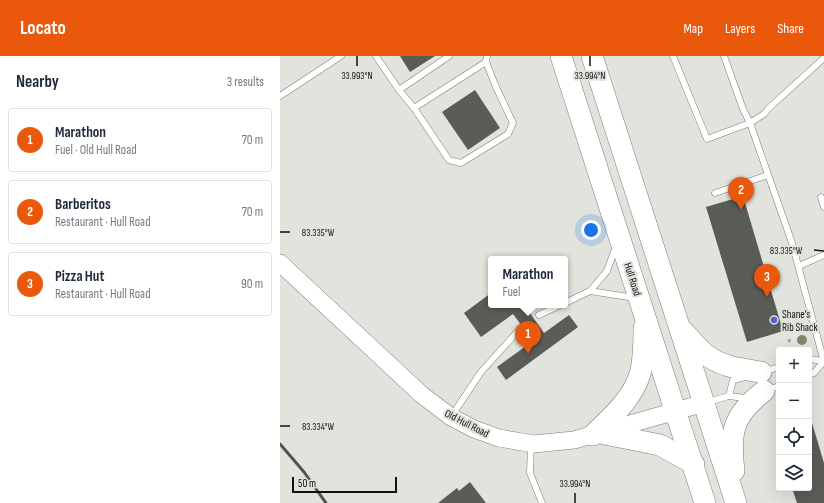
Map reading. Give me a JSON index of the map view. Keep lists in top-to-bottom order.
{
  "streets": {
    "highway": ["Hull Road"],
    "main road": ["Old Hull Road"]
  },
  "crossings": [
    ["Hull Road", "Old Hull Road"]
  ],
  "places": ["Shane’s Rib Shack"],
  "scale_bar": "50 m",
  "page": {
    "header": "Locato",
    "nav": ["Map", "Layers", "Share"],
    "heading": ["Nearby", "3 results"],
    "list": [
      {
        "mark": "1",
        "name": "Marathon",
        "note": "Fuel · Old Hull Road",
        "value": "70 m"
      },
      {
        "mark": "2",
        "name": "Barberitos",
        "note": "Restaurant · Hull Road",
        "value": "70 m"
      },
      {
        "mark": "3",
        "name": "Pizza Hut",
        "note": "Restaurant · Hull Road",
        "value": "90 m"
      }
    ],
    "pins": ["2", "3", "1"],
    "popup": ["Marathon", "Fuel"],
    "map_buttons": ["+", "−"],
    "scale": "50 m"
  },
  "coordinates": [
    "33.993°N",
    "33.994°N",
    "83.335°W",
    "83.334°W"
  ]
}
